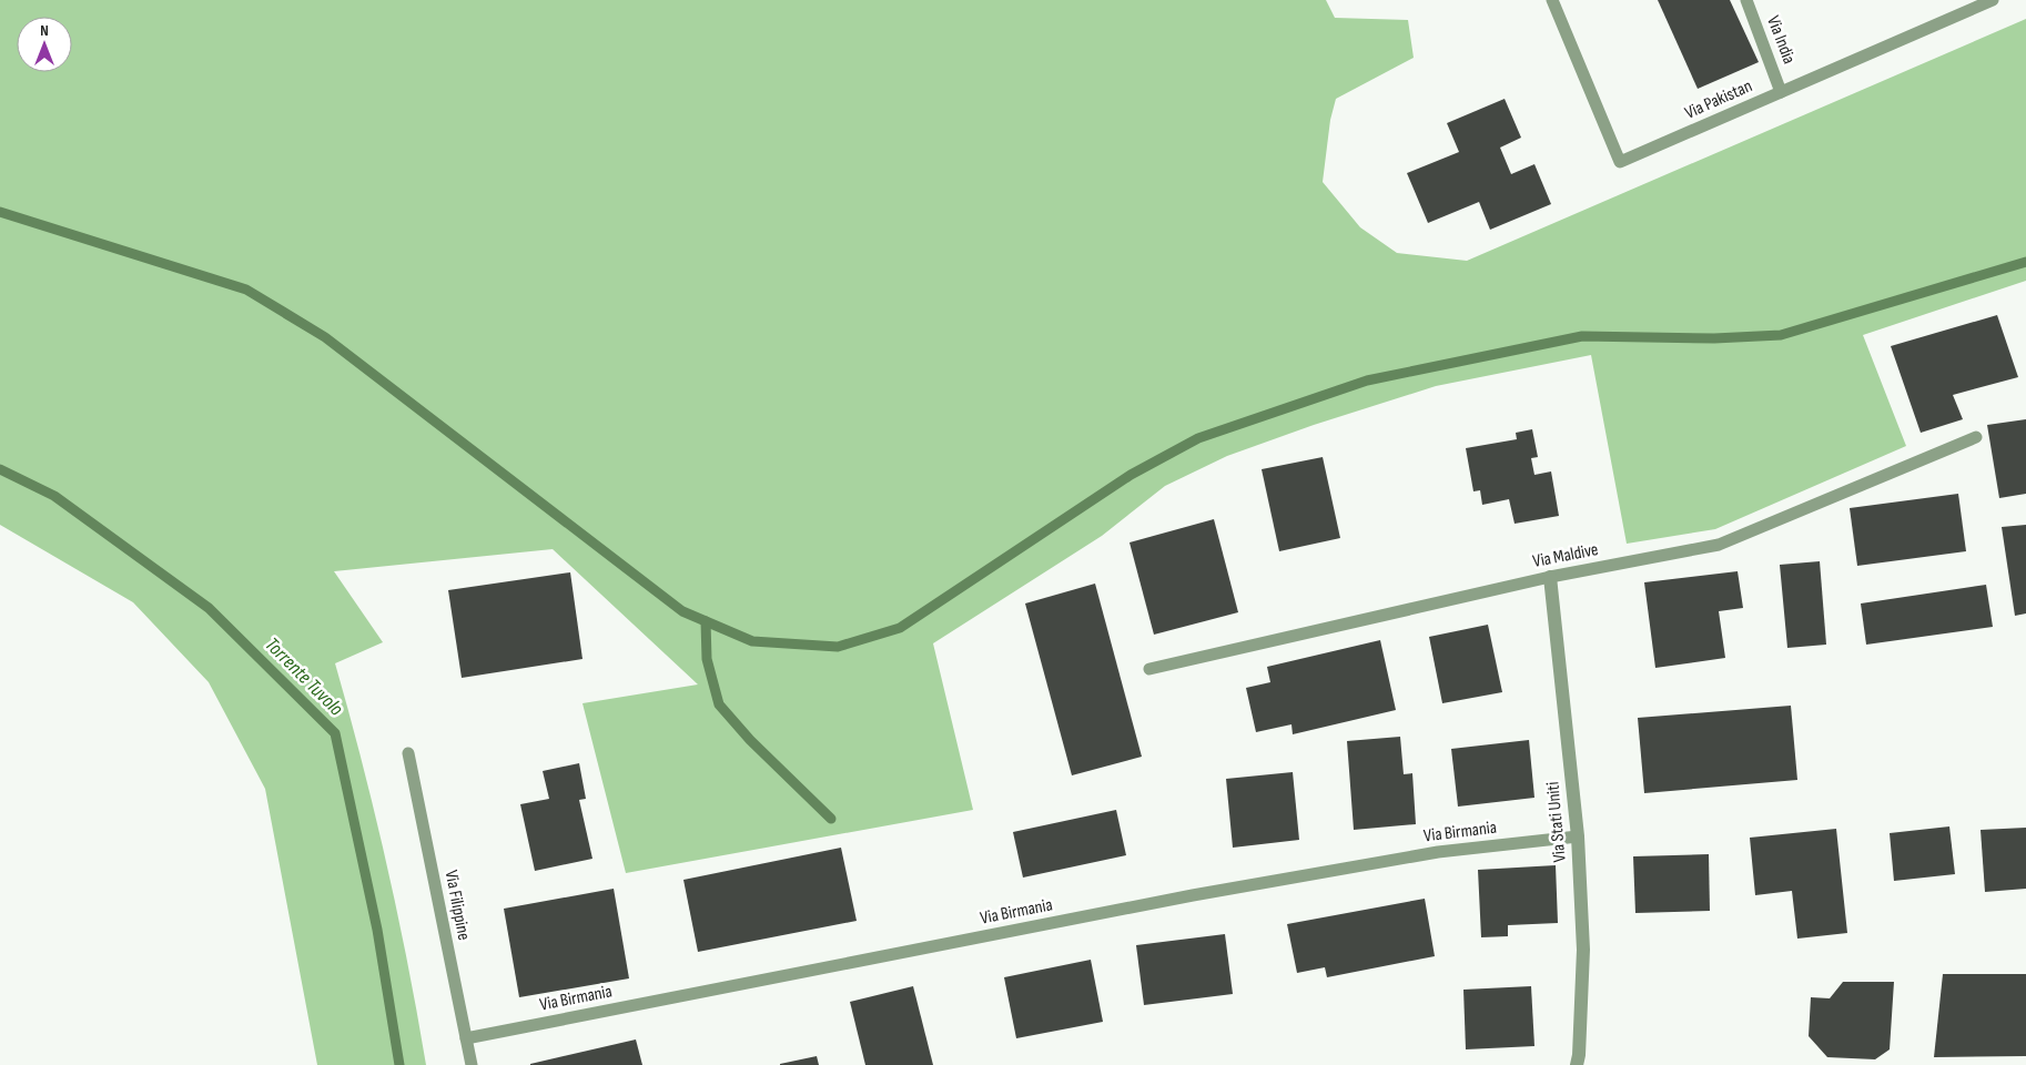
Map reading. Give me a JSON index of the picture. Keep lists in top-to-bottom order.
{
  "streets": {
    "street": ["Via Stati Uniti"],
    "lane": [
      "Via India",
      "Via Pakistan",
      "Via Maldive",
      "Via Birmania",
      "Via Filippine"
    ]
  },
  "crossings": [
    ["Via India", "Via Pakistan"],
    ["Via Maldive", "Via Stati Uniti"],
    ["Via Stati Uniti", "Via Birmania"],
    ["Via Birmania", "Via Filippine"]
  ],
  "water": ["Torrente Tuvolo"],
  "north": "top"
}
